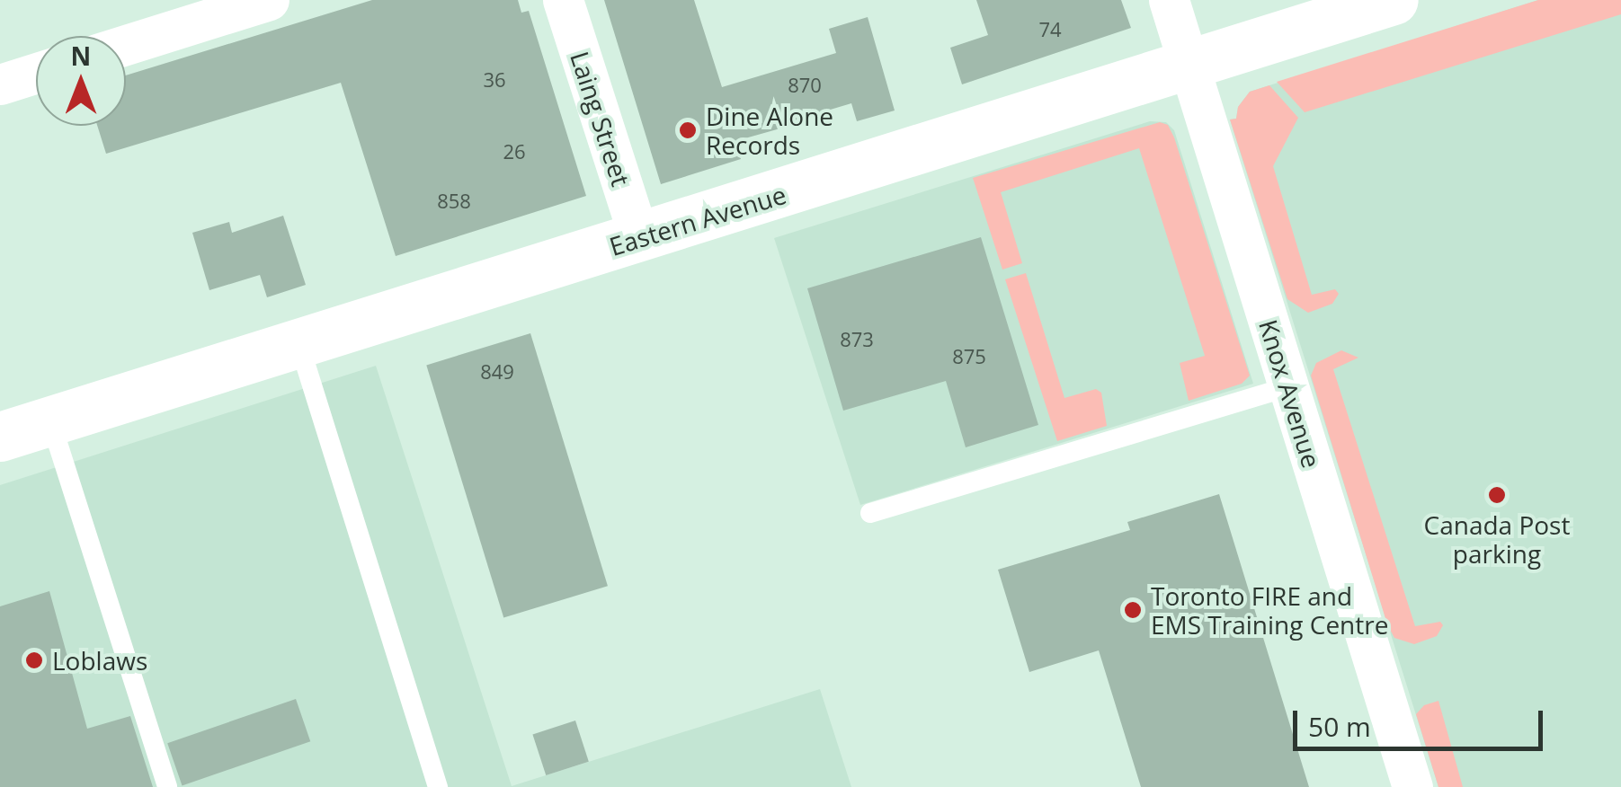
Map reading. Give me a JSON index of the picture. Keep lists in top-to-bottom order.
{
  "streets": {
    "main road": ["Eastern Avenue"],
    "street": ["Laing Street", "Knox Avenue"]
  },
  "crossings": [
    ["Laing Street", "Eastern Avenue"],
    ["Eastern Avenue", "Knox Avenue"]
  ],
  "places": [
    "Dine Alone Records",
    "Canada Post parking",
    "Toronto FIRE and EMS Training Centre",
    "Loblaws"
  ],
  "house_numbers": [
    "74",
    "36",
    "870",
    "26",
    "858",
    "873",
    "875",
    "849"
  ],
  "scale_bar": "50 m",
  "north": "top"
}
